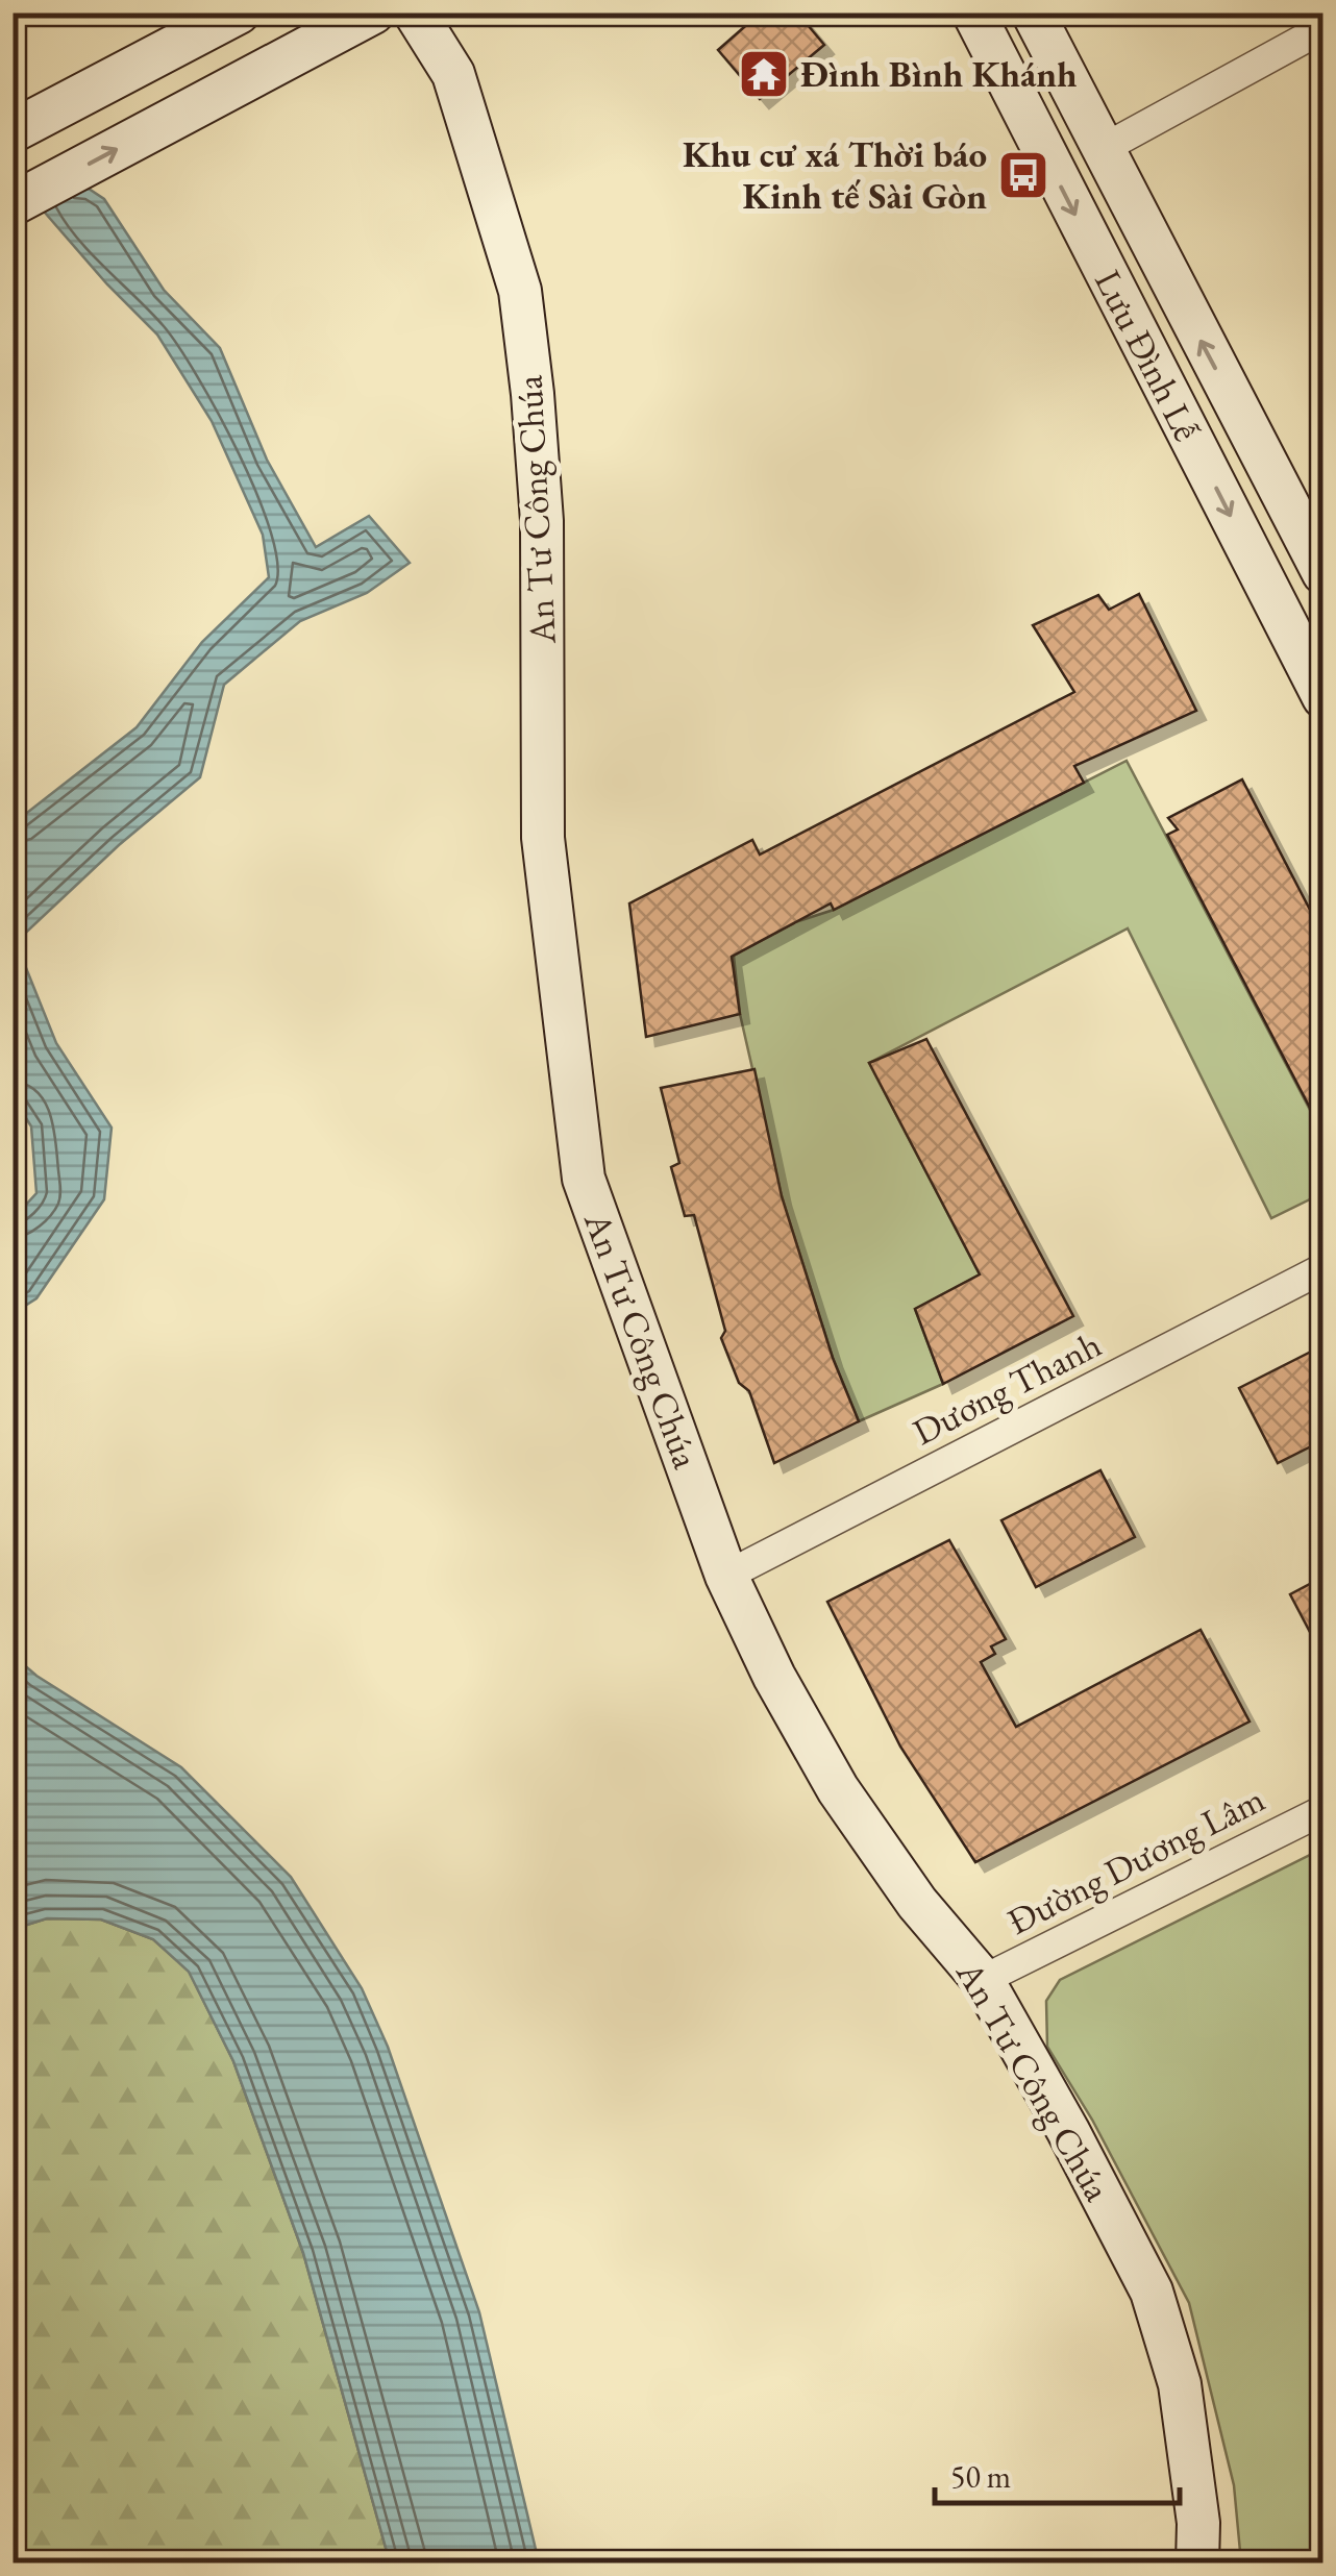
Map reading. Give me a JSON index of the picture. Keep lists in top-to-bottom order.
{
  "streets": {
    "street": [
      "Lưu Đình Lễ",
      "An Tư Công Chúa",
      "Dương Thanh",
      "Đường Dương Lâm"
    ]
  },
  "crossings": [
    ["An Tư Công Chúa", "Dương Thanh"],
    ["An Tư Công Chúa", "Đường Dương Lâm"]
  ],
  "places": {
    "temple": ["Đình Bình Khánh"],
    "bus stop": ["Khu cư xá Thời báo Kinh tế Sài Gòn"]
  },
  "scale_bar": "50 m"
}
